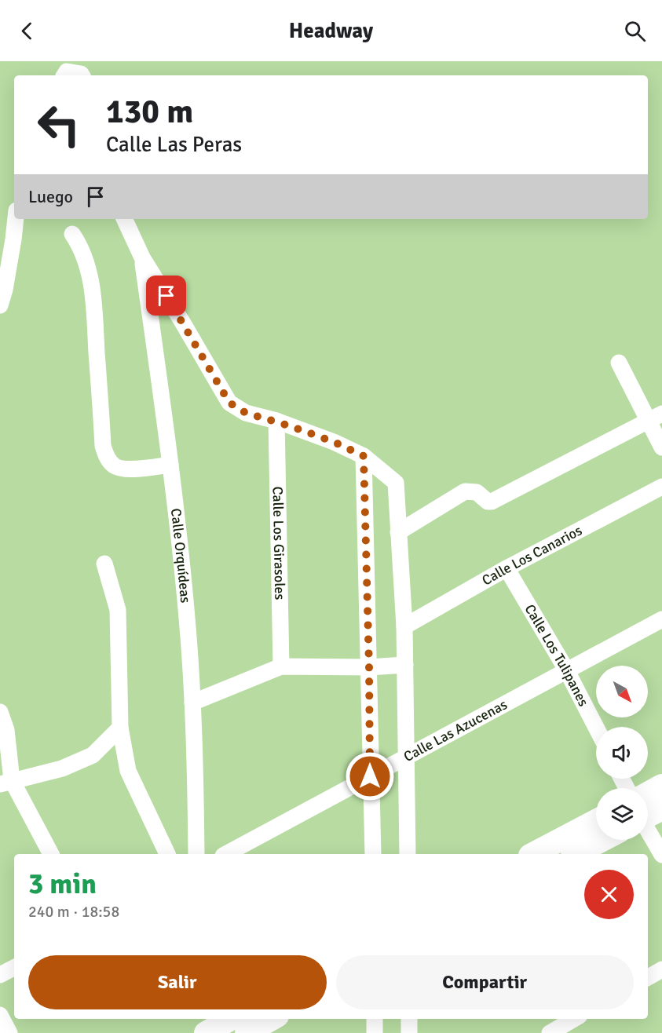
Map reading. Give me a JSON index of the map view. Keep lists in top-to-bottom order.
{
  "streets": {
    "street": [
      "Calle Los Girasoles",
      "Calle Los Canarios",
      "Calle Orquídeas",
      "Calle Los Tulipanes",
      "Calle Las Azucenas"
    ]
  },
  "crossings": [
    ["Calle Los Canarios", "Calle Los Tulipanes"],
    ["Calle Los Tulipanes", "Calle Las Azucenas"]
  ],
  "north": "bottom right",
  "page": {
    "header": "Headway",
    "turn": ["130 m", "Calle Las Peras"],
    "then": "Luego",
    "heading": ["3 min", "240 m · 18:58"],
    "buttons": ["Salir", "Compartir"]
  }
}
